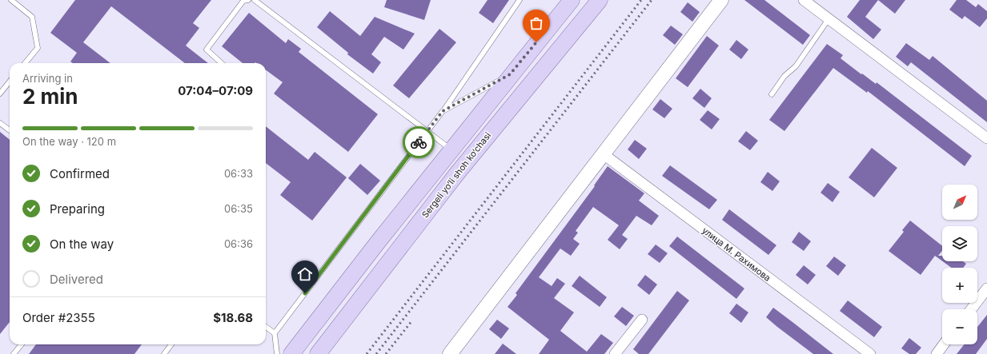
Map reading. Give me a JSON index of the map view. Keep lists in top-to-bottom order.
{
  "streets": {
    "main road": ["Sergeli yo‘li shoh ko‘chasi"],
    "street": ["улица М. Рахимова"]
  },
  "north": "top right",
  "page": {
    "heading": ["2 min", "Arriving in", "07:04–07:09"],
    "panel": ["Order #2355", "$18.68"],
    "bar": "On the way · 120 m",
    "list": [
      ["Confirmed", "06:33"],
      ["Preparing", "06:35"],
      ["On the way", "06:36"],
      "Delivered"
    ],
    "map_buttons": ["+", "−"]
  }
}
